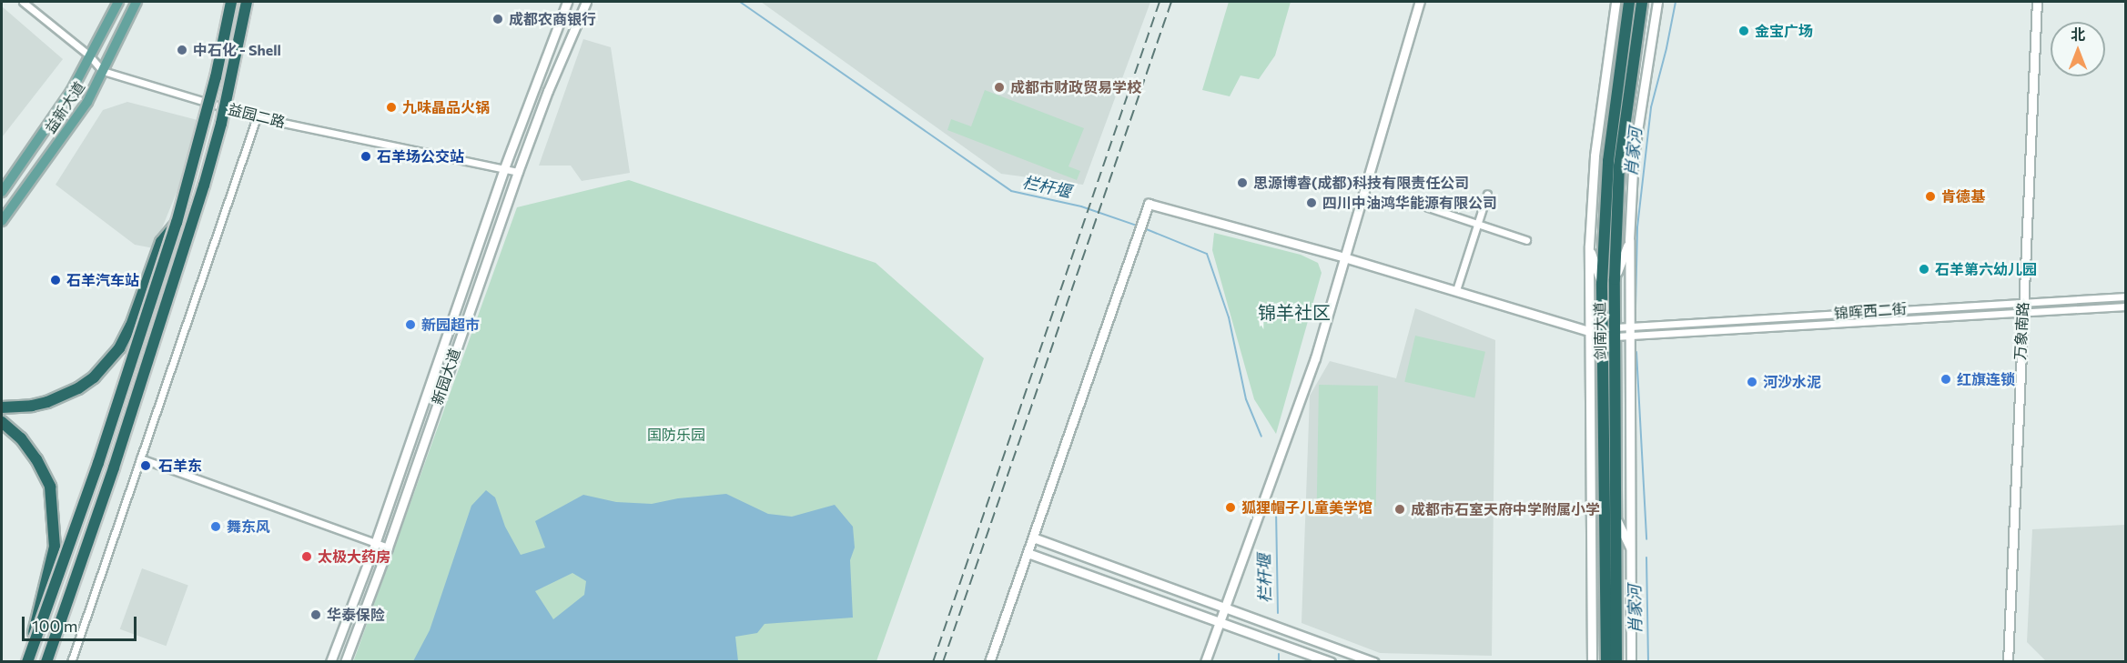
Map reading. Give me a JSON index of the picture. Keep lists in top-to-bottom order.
{
  "streets": {
    "highway": ["剑南大道"],
    "main road": ["益新大道"],
    "street": [
      "益园二路",
      "锦晖西二街",
      "万象南路",
      "新园大道"
    ]
  },
  "crossings": [
    ["益新大道", "益园二路"],
    ["益园二路", "新园大道"],
    ["锦晖西二街", "剑南大道"],
    ["锦晖西二街", "万象南路"]
  ],
  "districts": ["锦羊社区"],
  "water": ["肖家河", "栏杆堰"],
  "parks": ["国防乐园"],
  "places": [
    "成都农商银行",
    "金宝广场",
    "中石化 - Shell",
    "成都市财政贸易学校",
    "九味晶品火锅",
    "石羊场公交站",
    "思源博睿(成都)科技有限责任公司",
    "肯德基",
    "四川中油鸿华能源有限公司",
    "石羊第六幼儿园",
    "石羊汽车站",
    "新园超市",
    "红旗连锁",
    "河沙水泥",
    "石羊东",
    "狐狸帽子儿童美学馆",
    "成都市石室天府中学附属小学",
    "舞东风",
    "太极大药房",
    "华泰保险"
  ],
  "scale_bar": "100 m",
  "north": "top"
}
